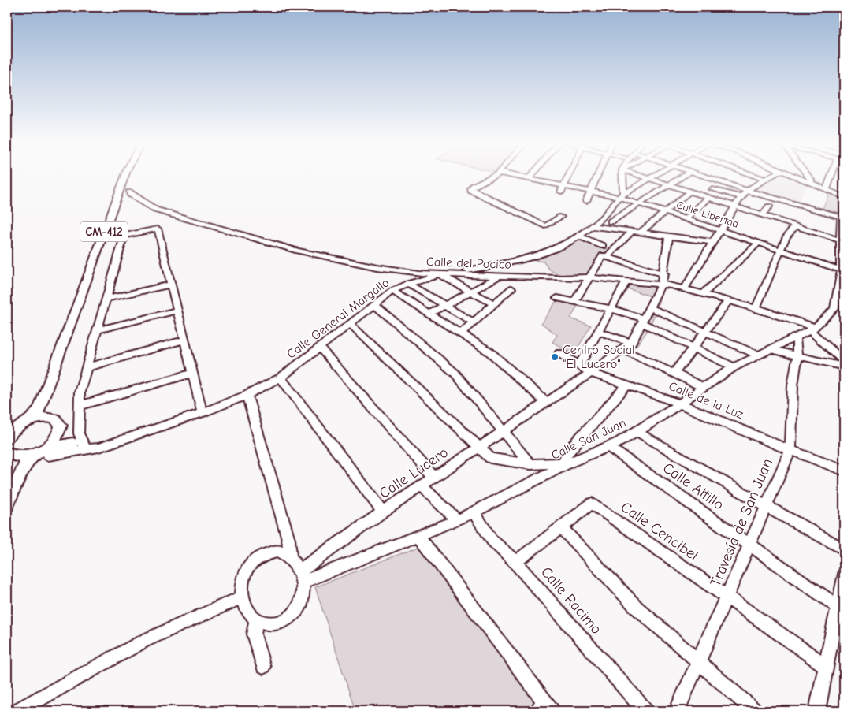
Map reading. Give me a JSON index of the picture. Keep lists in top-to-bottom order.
{
  "streets": {
    "main road": ["CM-412"],
    "street": [
      "Calle Libertad",
      "Calle del Pocico",
      "Calle General Margallo",
      "Calle de la Luz",
      "Calle San Juan",
      "Calle Lucero",
      "Calle Altillo",
      "Travesía de San Juan",
      "Calle Cencibel",
      "Calle Racimo"
    ]
  },
  "crossings": [
    ["Calle Libertad", "Calle General Margallo"],
    ["Calle Libertad", "Calle San Juan"],
    ["Calle del Pocico", "Calle General Margallo"],
    ["Calle del Pocico", "Calle San Juan"],
    ["Calle del Pocico", "Calle Lucero"],
    ["Calle de la Luz", "Calle San Juan"],
    ["Calle de la Luz", "Calle Lucero"],
    ["Calle de la Luz", "Travesía de San Juan"],
    ["Calle San Juan", "Calle Lucero"],
    ["Calle San Juan", "Calle Altillo"],
    ["Calle San Juan", "Travesía de San Juan"],
    ["Calle San Juan", "Calle Racimo"],
    ["Calle Altillo", "Travesía de San Juan"],
    ["Travesía de San Juan", "Calle Cencibel"]
  ],
  "places": ["Centro Social \"El Lucero\""]
}
